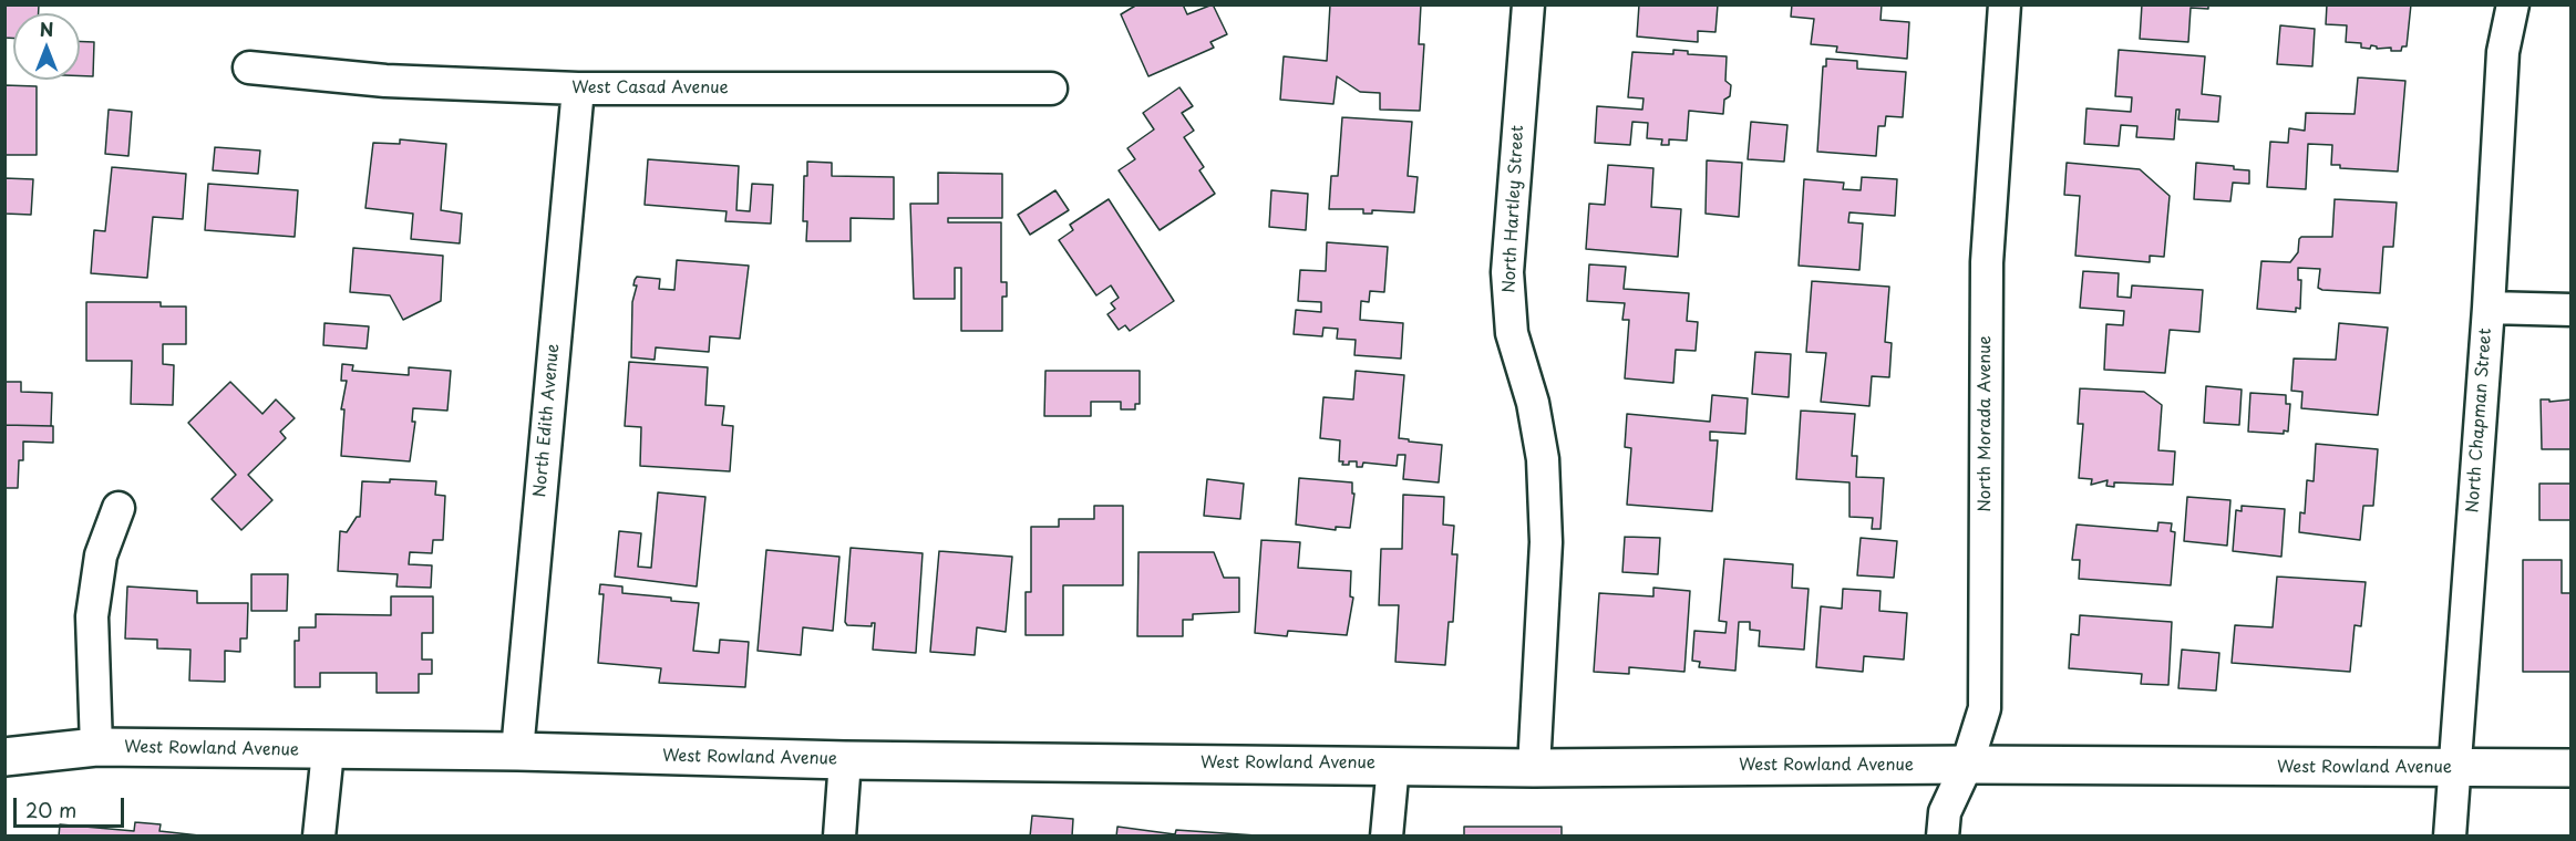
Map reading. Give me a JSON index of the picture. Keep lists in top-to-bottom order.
{
  "streets": {
    "street": [
      "West Casad Avenue",
      "North Hartley Street",
      "North Edith Avenue",
      "North Chapman Street",
      "North Morada Avenue",
      "West Rowland Avenue"
    ]
  },
  "crossings": [
    ["West Casad Avenue", "North Edith Avenue"],
    ["North Hartley Street", "West Rowland Avenue"],
    ["North Edith Avenue", "West Rowland Avenue"],
    ["North Chapman Street", "West Rowland Avenue"],
    ["North Morada Avenue", "West Rowland Avenue"]
  ],
  "scale_bar": "20 m",
  "north": "top"
}
